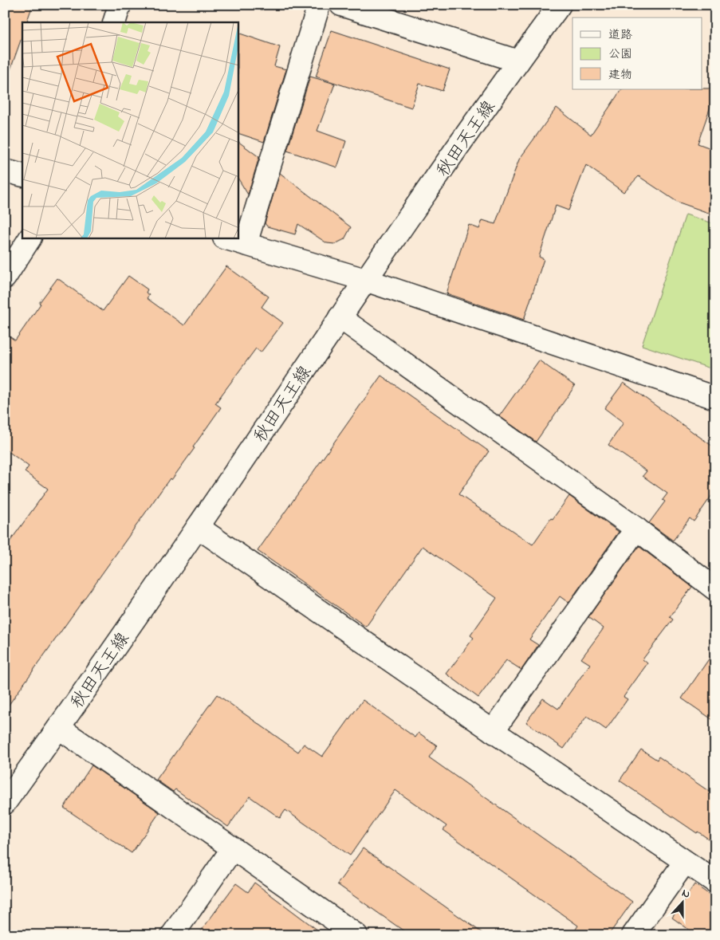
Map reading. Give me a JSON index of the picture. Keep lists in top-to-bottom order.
{
  "streets": {
    "street": ["秋田天王線"]
  },
  "legend": ["道路", "公園", "建物"],
  "north": "top"
}
